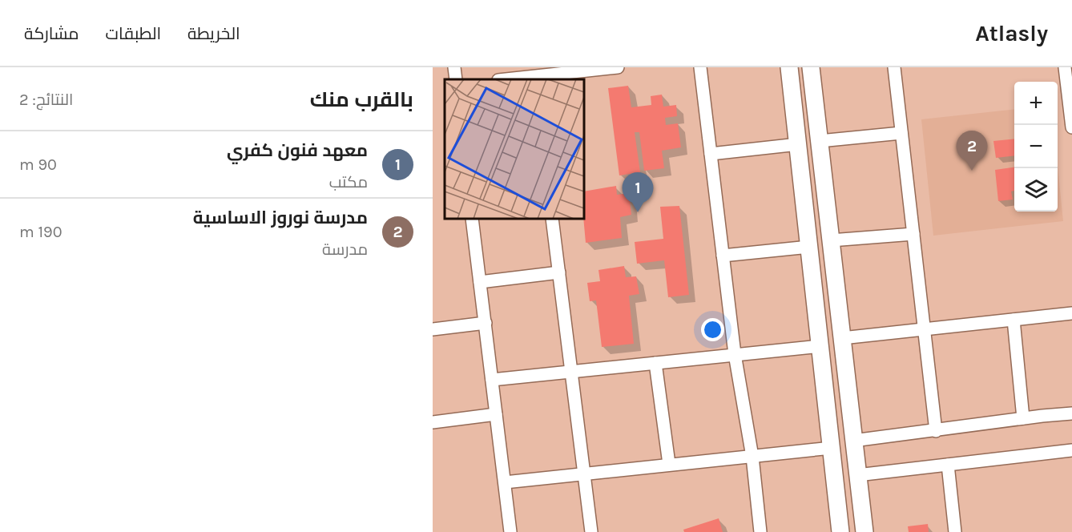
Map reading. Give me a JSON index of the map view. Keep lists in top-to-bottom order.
{
  "page": {
    "header": "Atlasly",
    "nav": ["الخريطة", "الطبقات", "مشاركة"],
    "heading": ["بالقرب منك", "النتائج: 2"],
    "map_buttons": ["+", "−"],
    "list": [
      {
        "mark": "1",
        "name": "معهد فنون كفري",
        "note": "مكتب",
        "value": "90 m"
      },
      {
        "mark": "2",
        "name": "مدرسة نوروز الاساسية",
        "note": "مدرسة",
        "value": "190 m"
      }
    ],
    "pins": ["2", "1"]
  }
}
